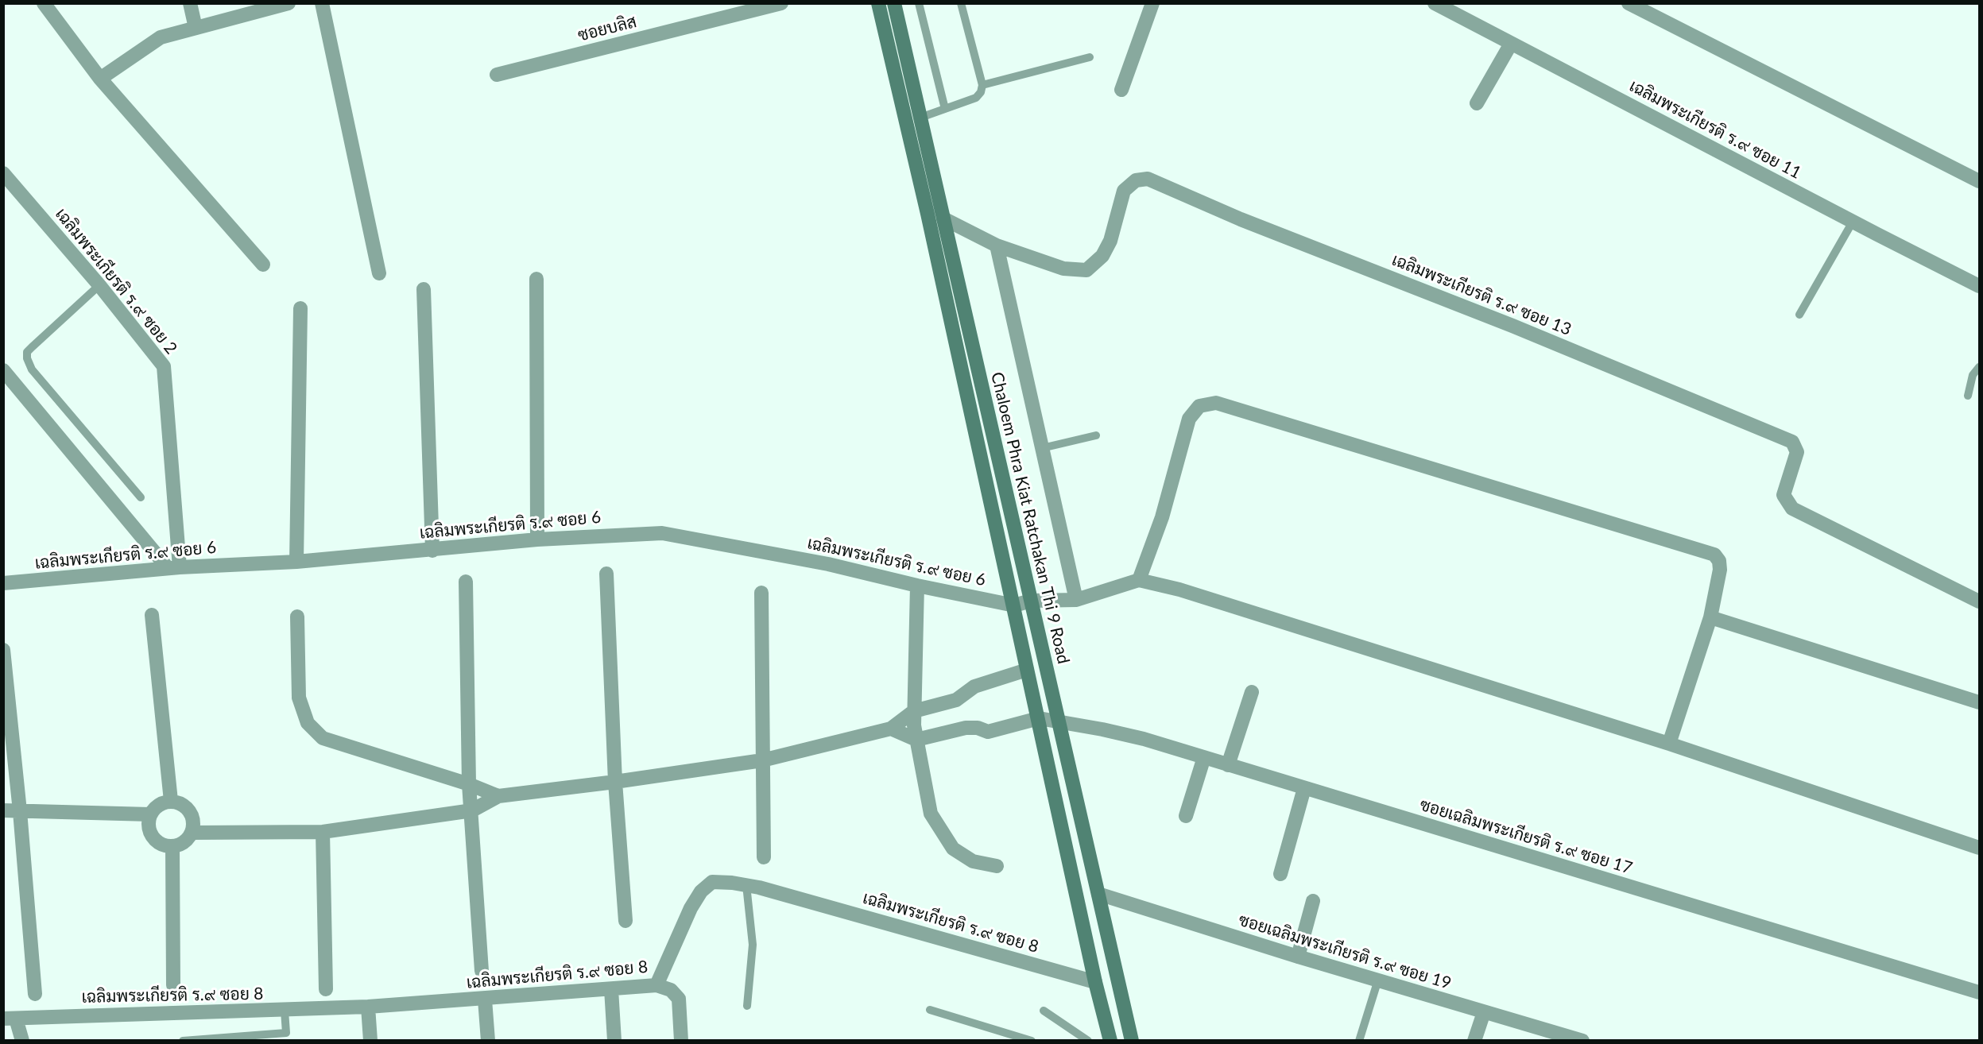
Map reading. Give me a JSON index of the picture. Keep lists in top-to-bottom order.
{
  "streets": {
    "main road": ["Chaloem Phra Kiat Ratchakan Thi 9 Road"],
    "street": [
      "ซอยบลิส",
      "เฉลิมพระเกียรติ ร.๙ ซอย 11",
      "เฉลิมพระเกียรติ ร.๙ ซอย 2",
      "เฉลิมพระเกียรติ ร.๙ ซอย 13",
      "เฉลิมพระเกียรติ ร.๙ ซอย 6",
      "ซอยเฉลิมพระเกียรติ ร.๙ ซอย 17",
      "เฉลิมพระเกียรติ ร.๙ ซอย 8",
      "ซอยเฉลิมพระเกียรติ ร.๙ ซอย 19"
    ]
  },
  "crossings": [
    ["เฉลิมพระเกียรติ ร.๙ ซอย 2", "เฉลิมพระเกียรติ ร.๙ ซอย 6"],
    ["เฉลิมพระเกียรติ ร.๙ ซอย 13", "Chaloem Phra Kiat Ratchakan Thi 9 Road"],
    ["Chaloem Phra Kiat Ratchakan Thi 9 Road", "เฉลิมพระเกียรติ ร.๙ ซอย 6"],
    ["Chaloem Phra Kiat Ratchakan Thi 9 Road", "ซอยเฉลิมพระเกียรติ ร.๙ ซอย 17"],
    ["Chaloem Phra Kiat Ratchakan Thi 9 Road", "เฉลิมพระเกียรติ ร.๙ ซอย 8"],
    ["Chaloem Phra Kiat Ratchakan Thi 9 Road", "ซอยเฉลิมพระเกียรติ ร.๙ ซอย 19"]
  ]
}
